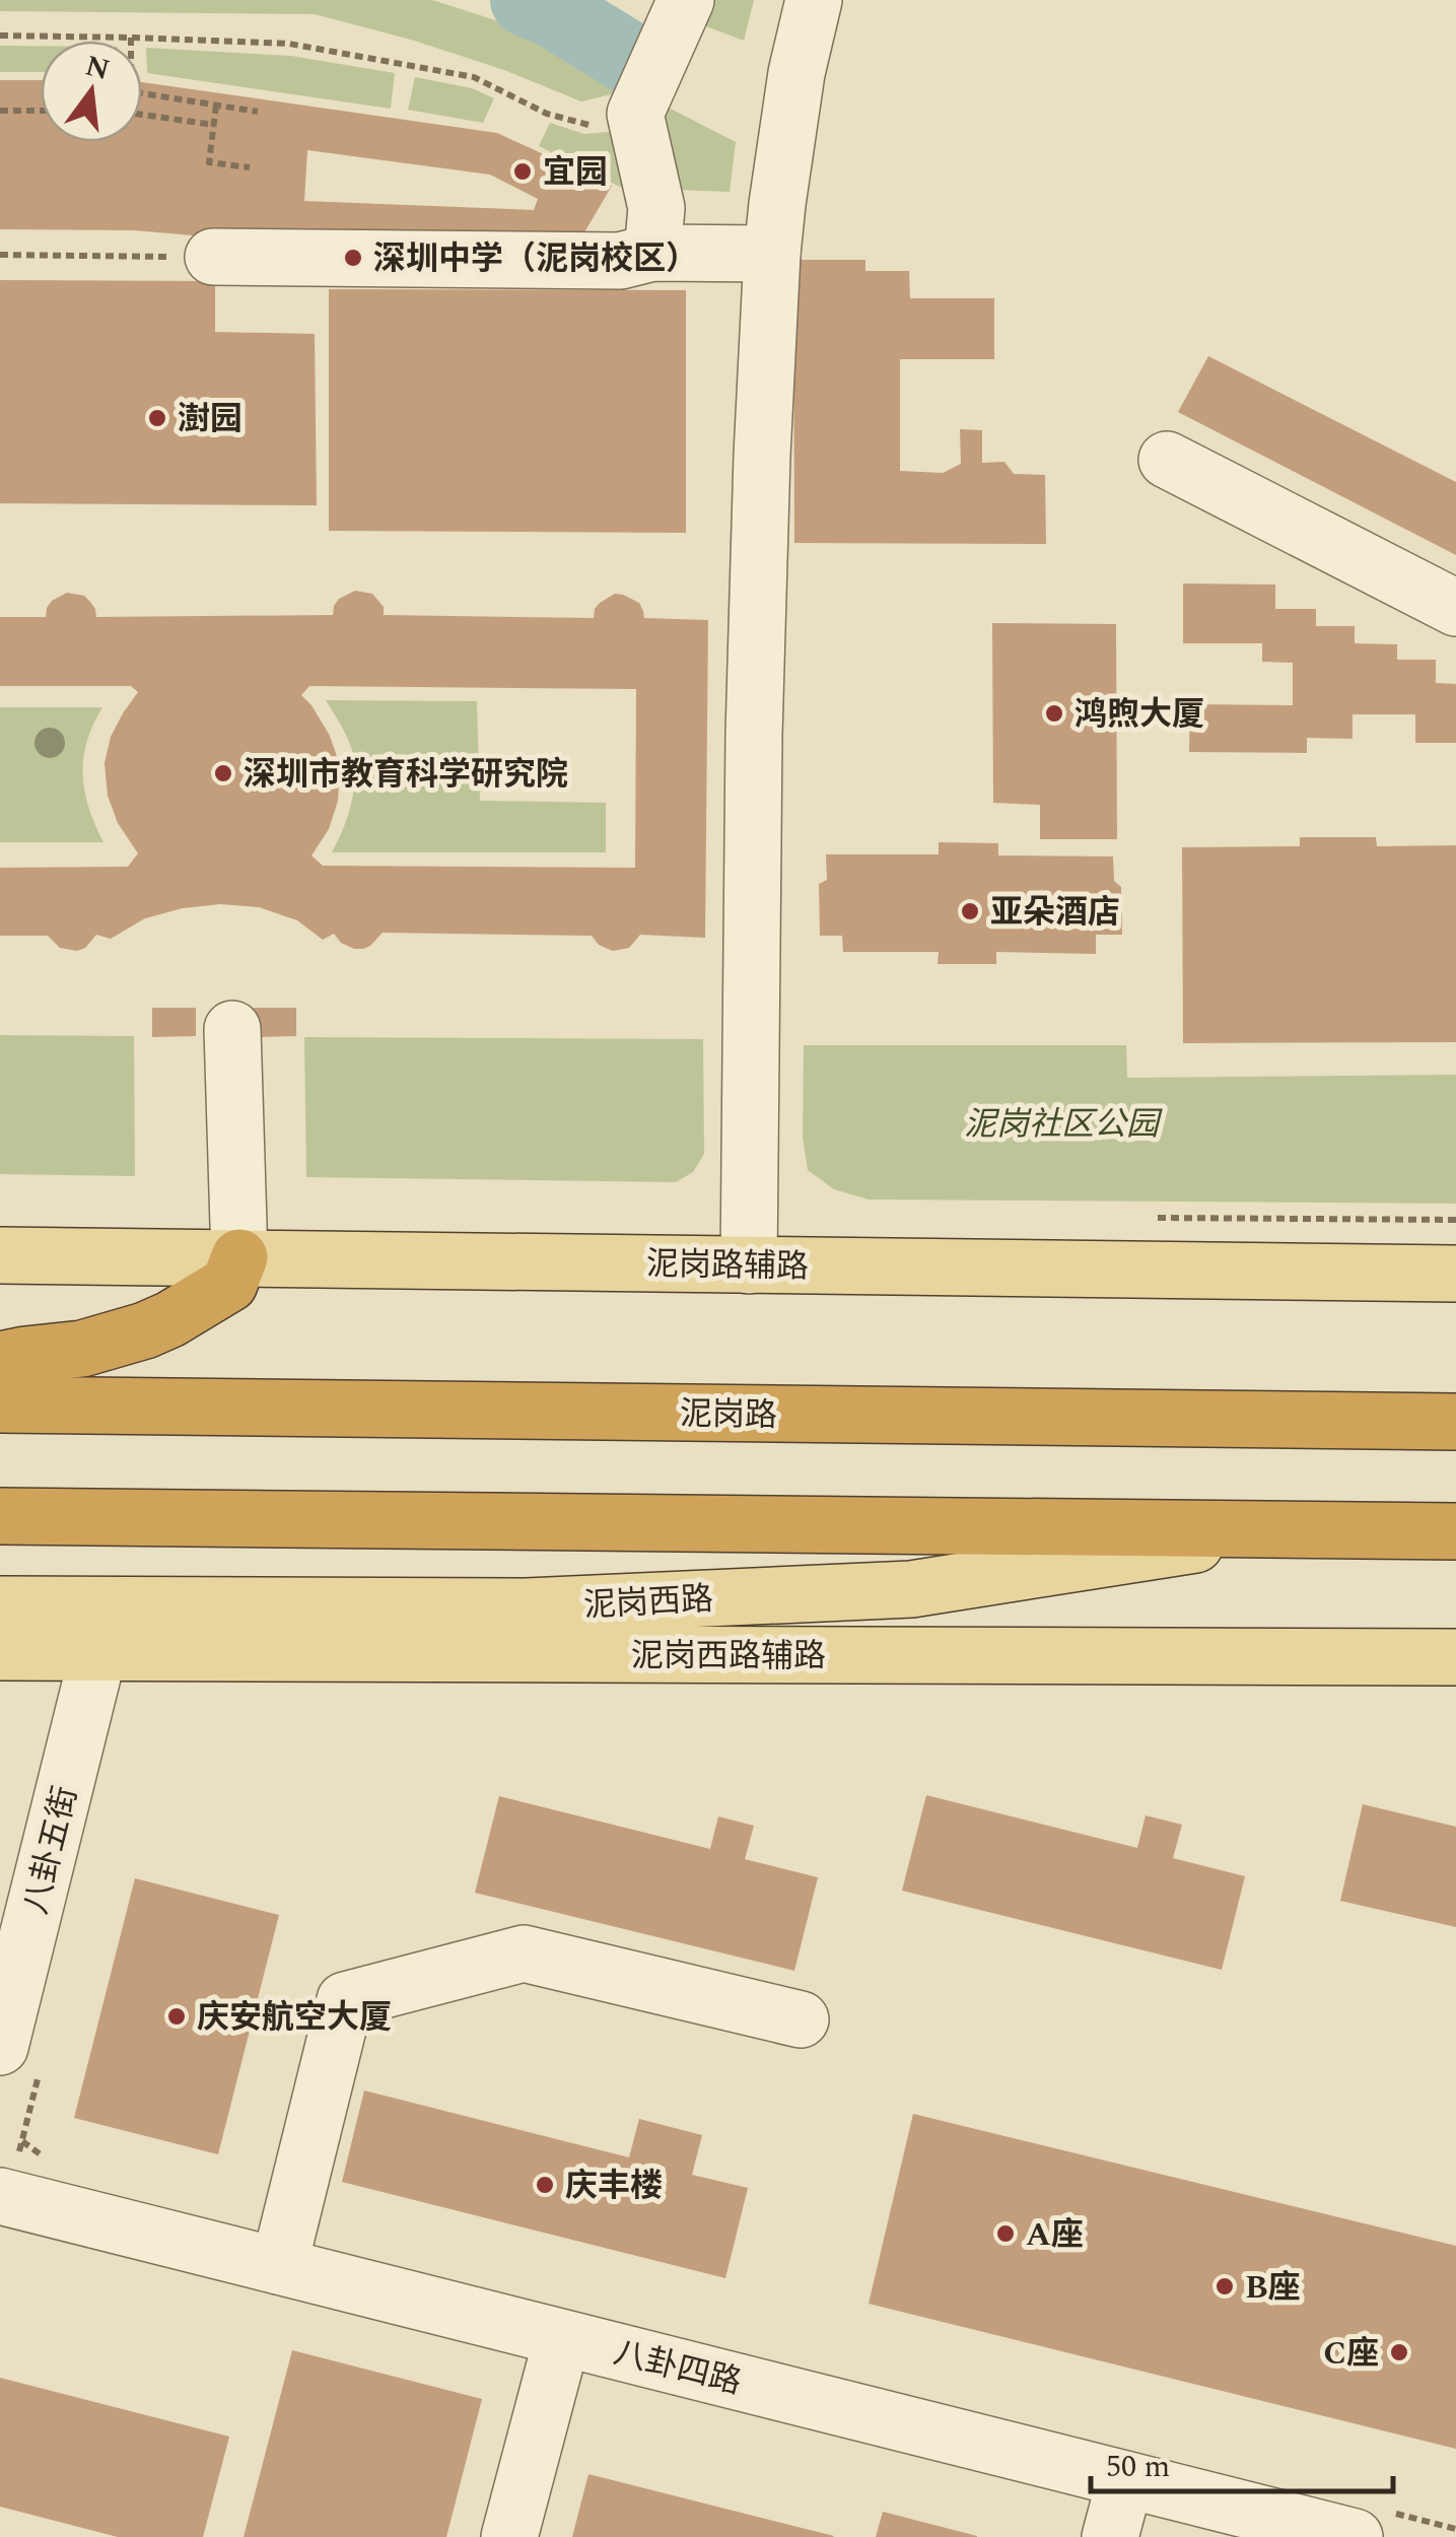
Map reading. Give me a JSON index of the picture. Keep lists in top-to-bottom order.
{
  "streets": {
    "highway": ["泥岗路"],
    "main road": ["泥岗路辅路", "泥岗西路", "泥岗西路辅路"],
    "street": ["八卦五街", "八卦四路"]
  },
  "crossings": [
    ["泥岗西路辅路", "八卦五街"]
  ],
  "parks": ["泥岗社区公园"],
  "places": [
    "宜园",
    "深圳中学（泥岗校区）",
    "澍园",
    "鸿煦大厦",
    "深圳市教育科学研究院",
    "亚朵酒店",
    "庆安航空大厦",
    "庆丰楼",
    "A座",
    "B座",
    "C座"
  ],
  "scale_bar": "50 m",
  "north": "top"
}
